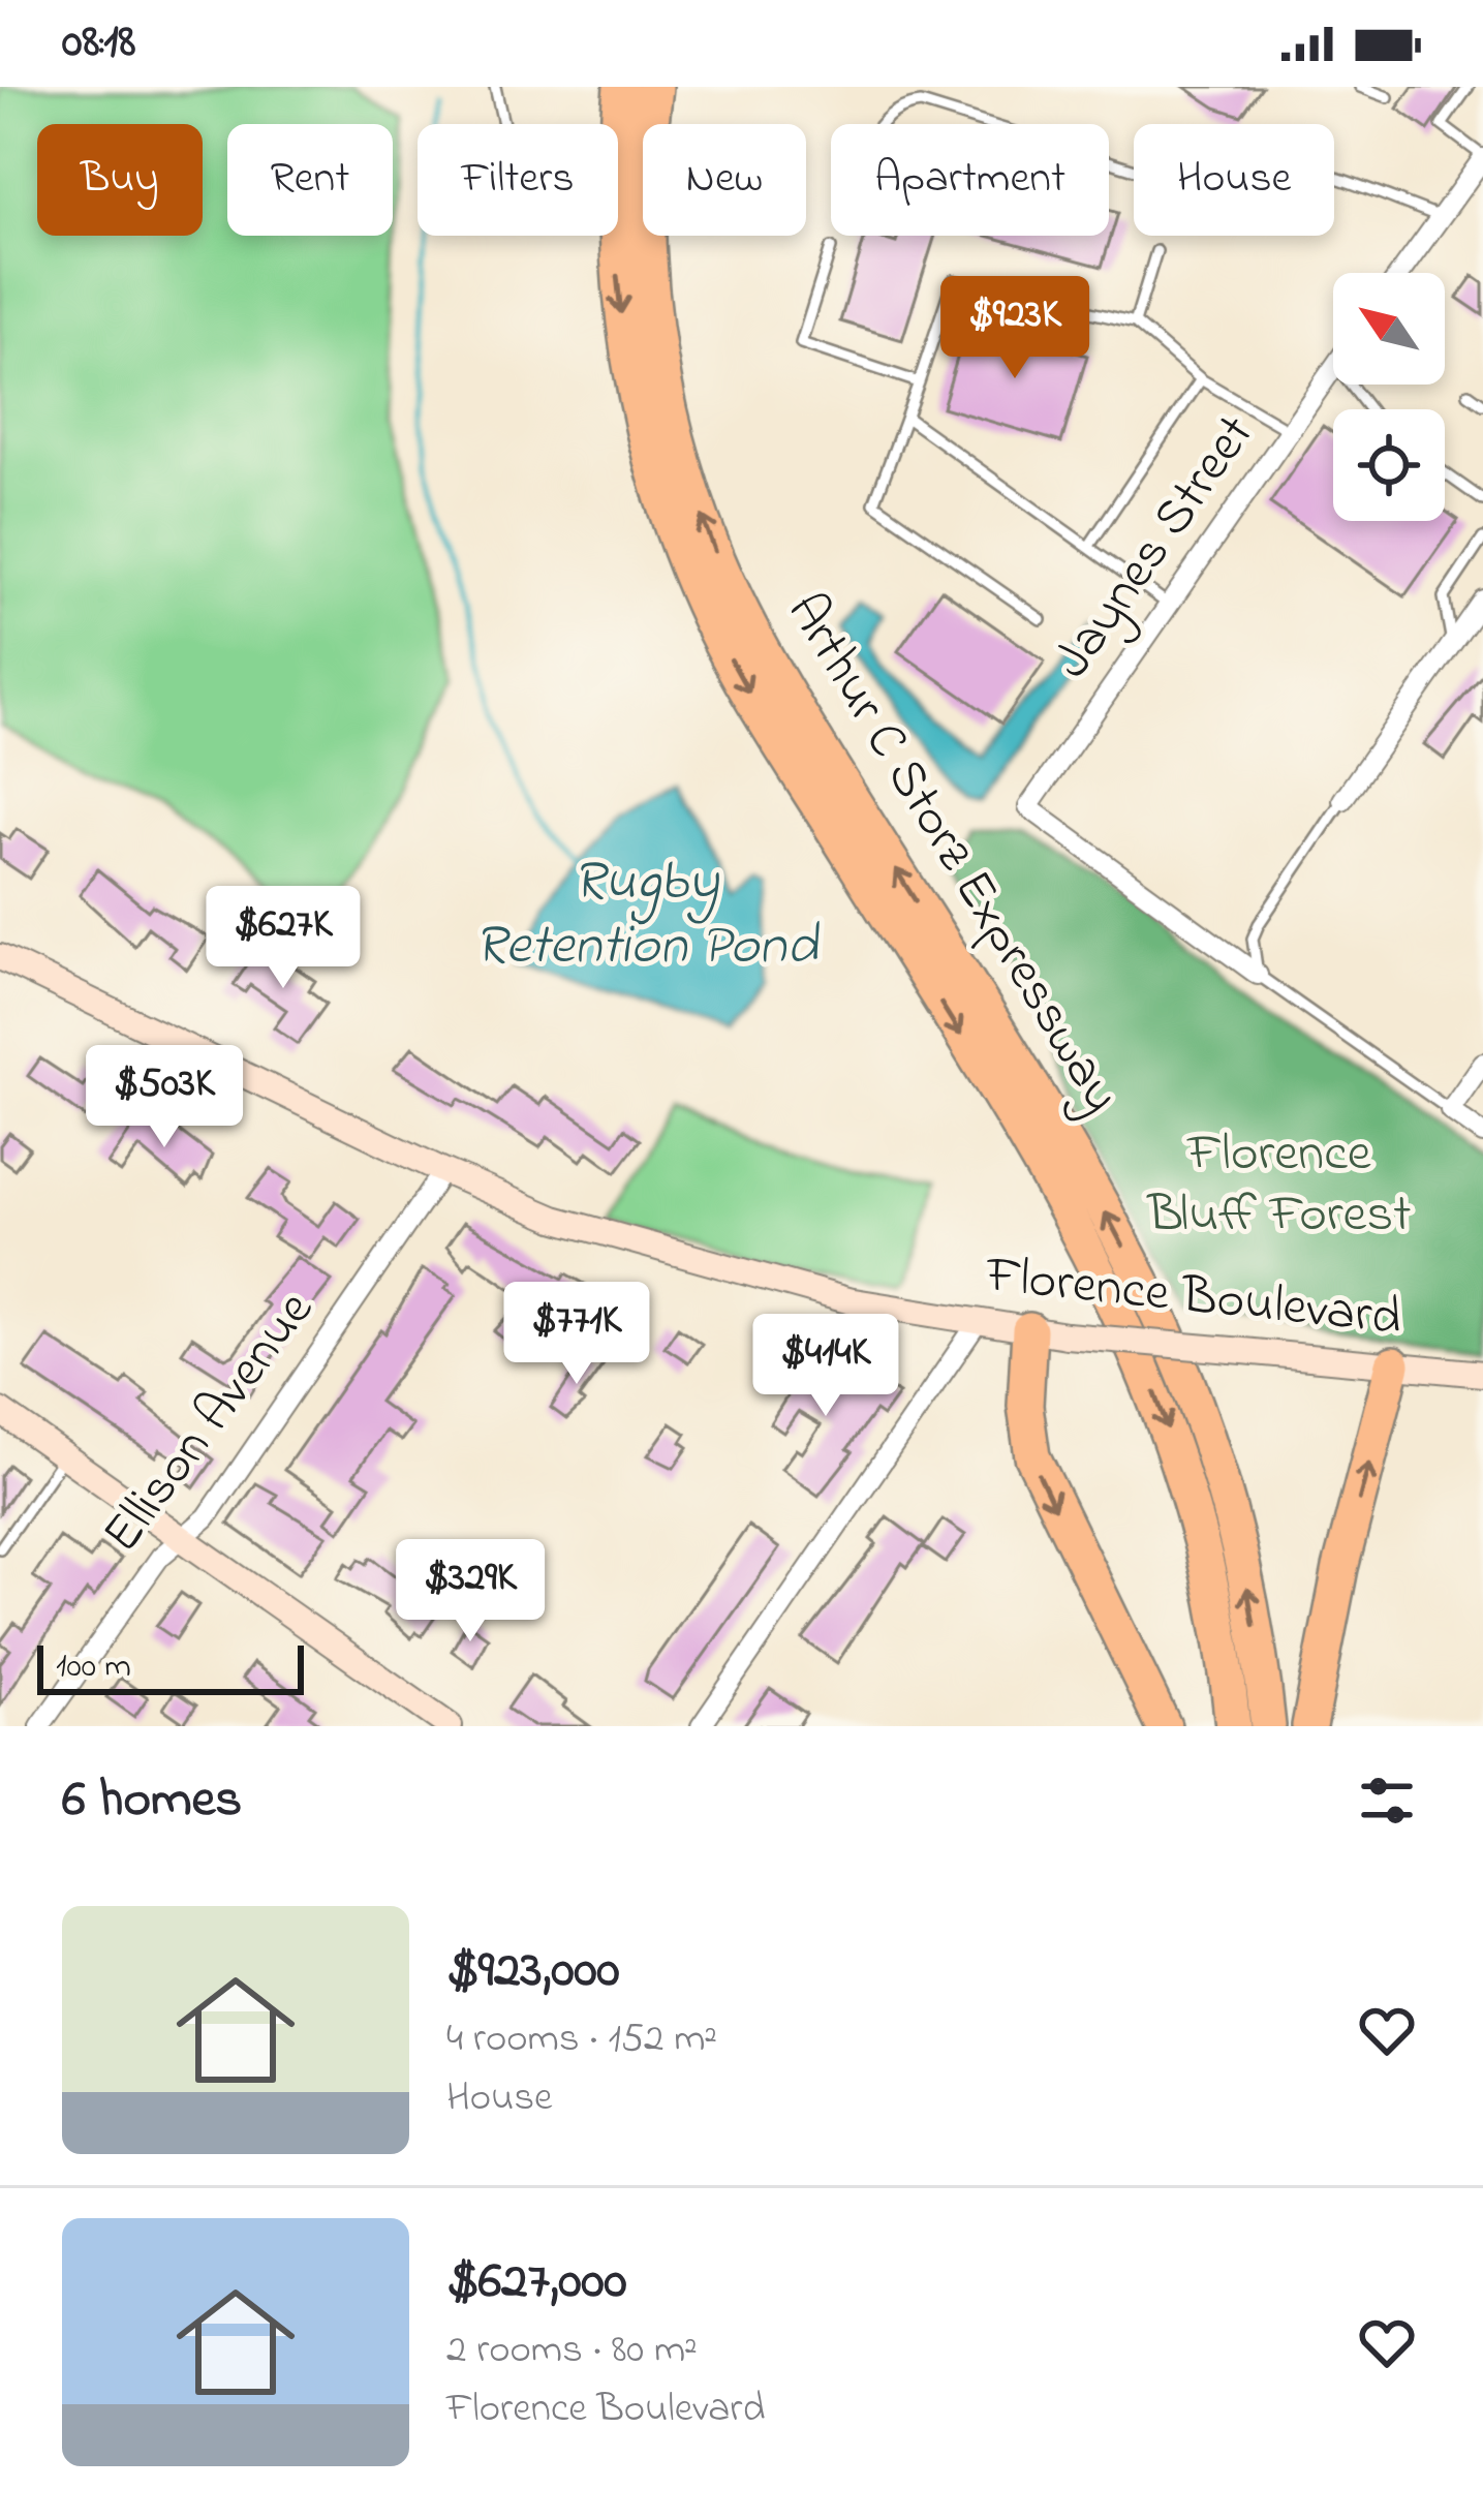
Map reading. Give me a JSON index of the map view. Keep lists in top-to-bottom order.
{
  "streets": {
    "highway": ["Arthur C Storz Expressway"],
    "street": ["Jaynes Street", "Florence Boulevard", "Ellison Avenue"]
  },
  "crossings": [
    ["Florence Boulevard", "Ellison Avenue"]
  ],
  "water": ["Rugby Retention Pond"],
  "parks": ["Florence Bluff Forest"],
  "scale_bar": "100 m",
  "north": "top left",
  "page": {
    "status": "08:18",
    "chip": [
      "Buy",
      "Rent",
      "Filters",
      "New",
      "Apartment",
      "House"
    ],
    "price": [
      "$923K",
      "$627K",
      "$503K",
      "$771K",
      "$414K",
      "$329K"
    ],
    "scale": "100 m",
    "heading": "6 homes",
    "list": [
      {
        "name": "$923,000",
        "note": "4 rooms · 152 m² · House"
      },
      {
        "name": "$627,000",
        "note": "2 rooms · 80 m² · Florence Boulevard"
      }
    ]
  }
}
